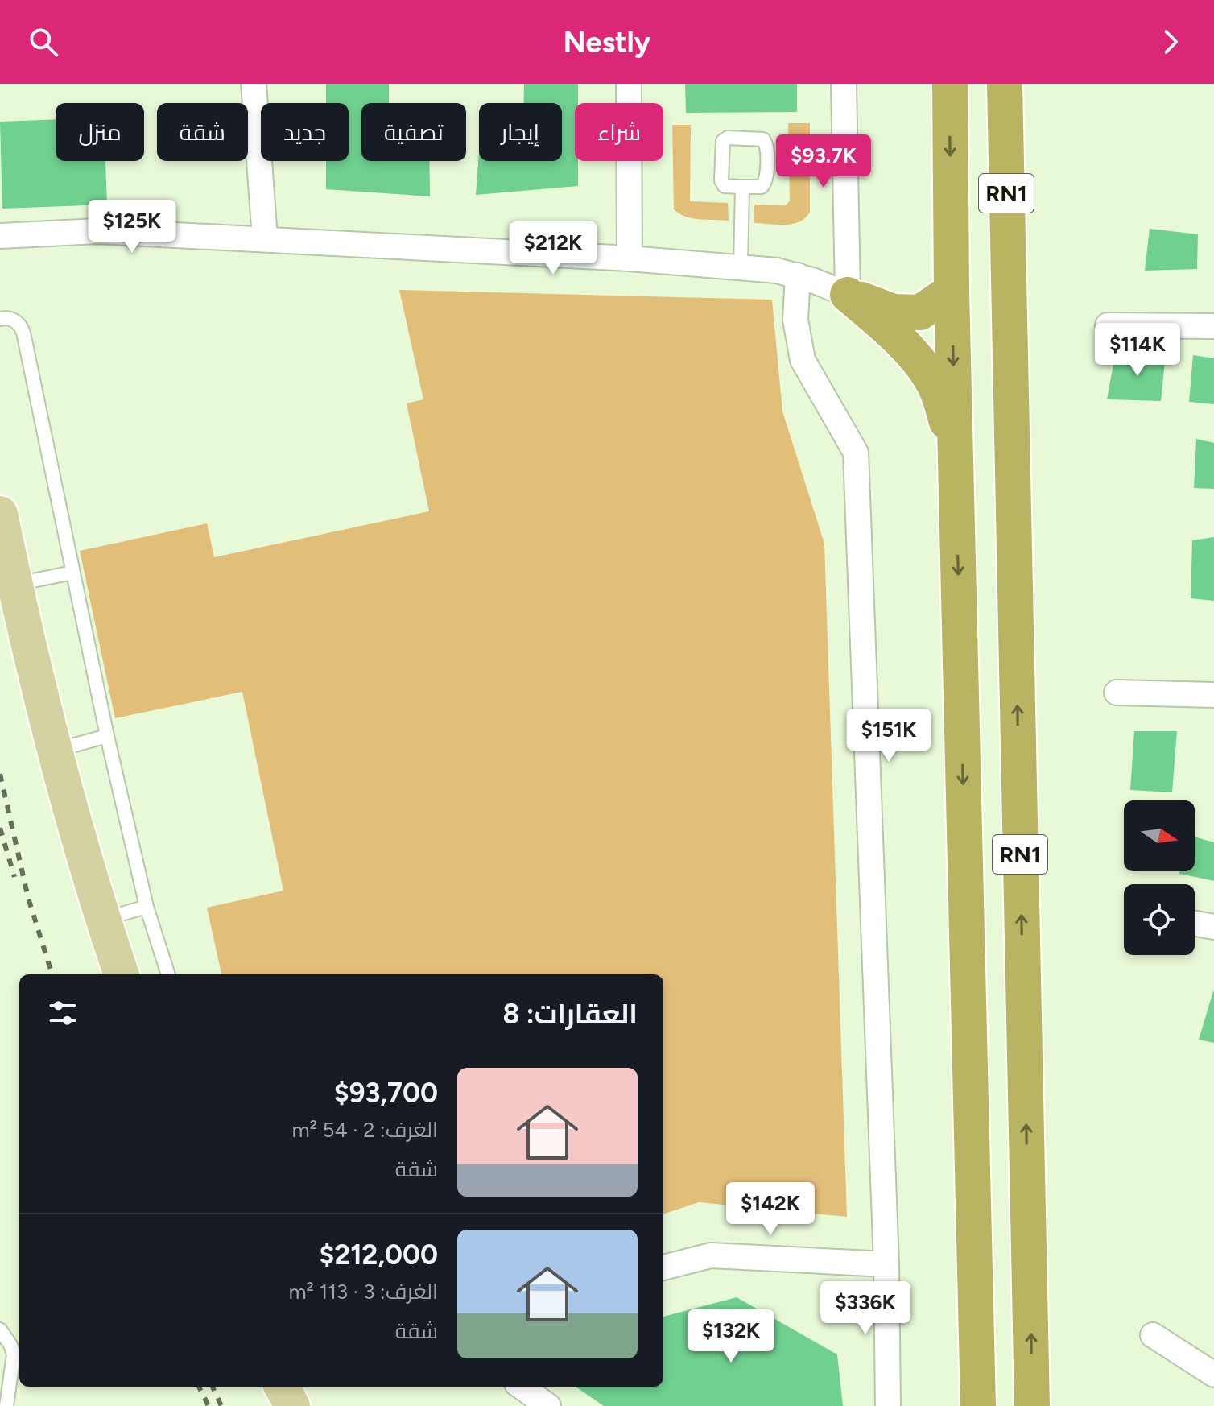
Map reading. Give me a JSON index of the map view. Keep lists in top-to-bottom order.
{
  "streets": {
    "highway": ["RN1"]
  },
  "north": "right",
  "page": {
    "header": "Nestly",
    "chip": [
      "شراء",
      "إيجار",
      "تصفية",
      "جديد",
      "شقة",
      "منزل"
    ],
    "price": [
      "$93.7K",
      "$125K",
      "$212K",
      "$114K",
      "$151K",
      "$142K",
      "$336K",
      "$132K"
    ],
    "heading": "العقارات: 8",
    "list": [
      {
        "name": "$93,700",
        "note": "الغرف: 2 · 54 m² · شقة"
      },
      {
        "name": "$212,000",
        "note": "الغرف: 3 · 113 m² · شقة"
      }
    ]
  }
}
